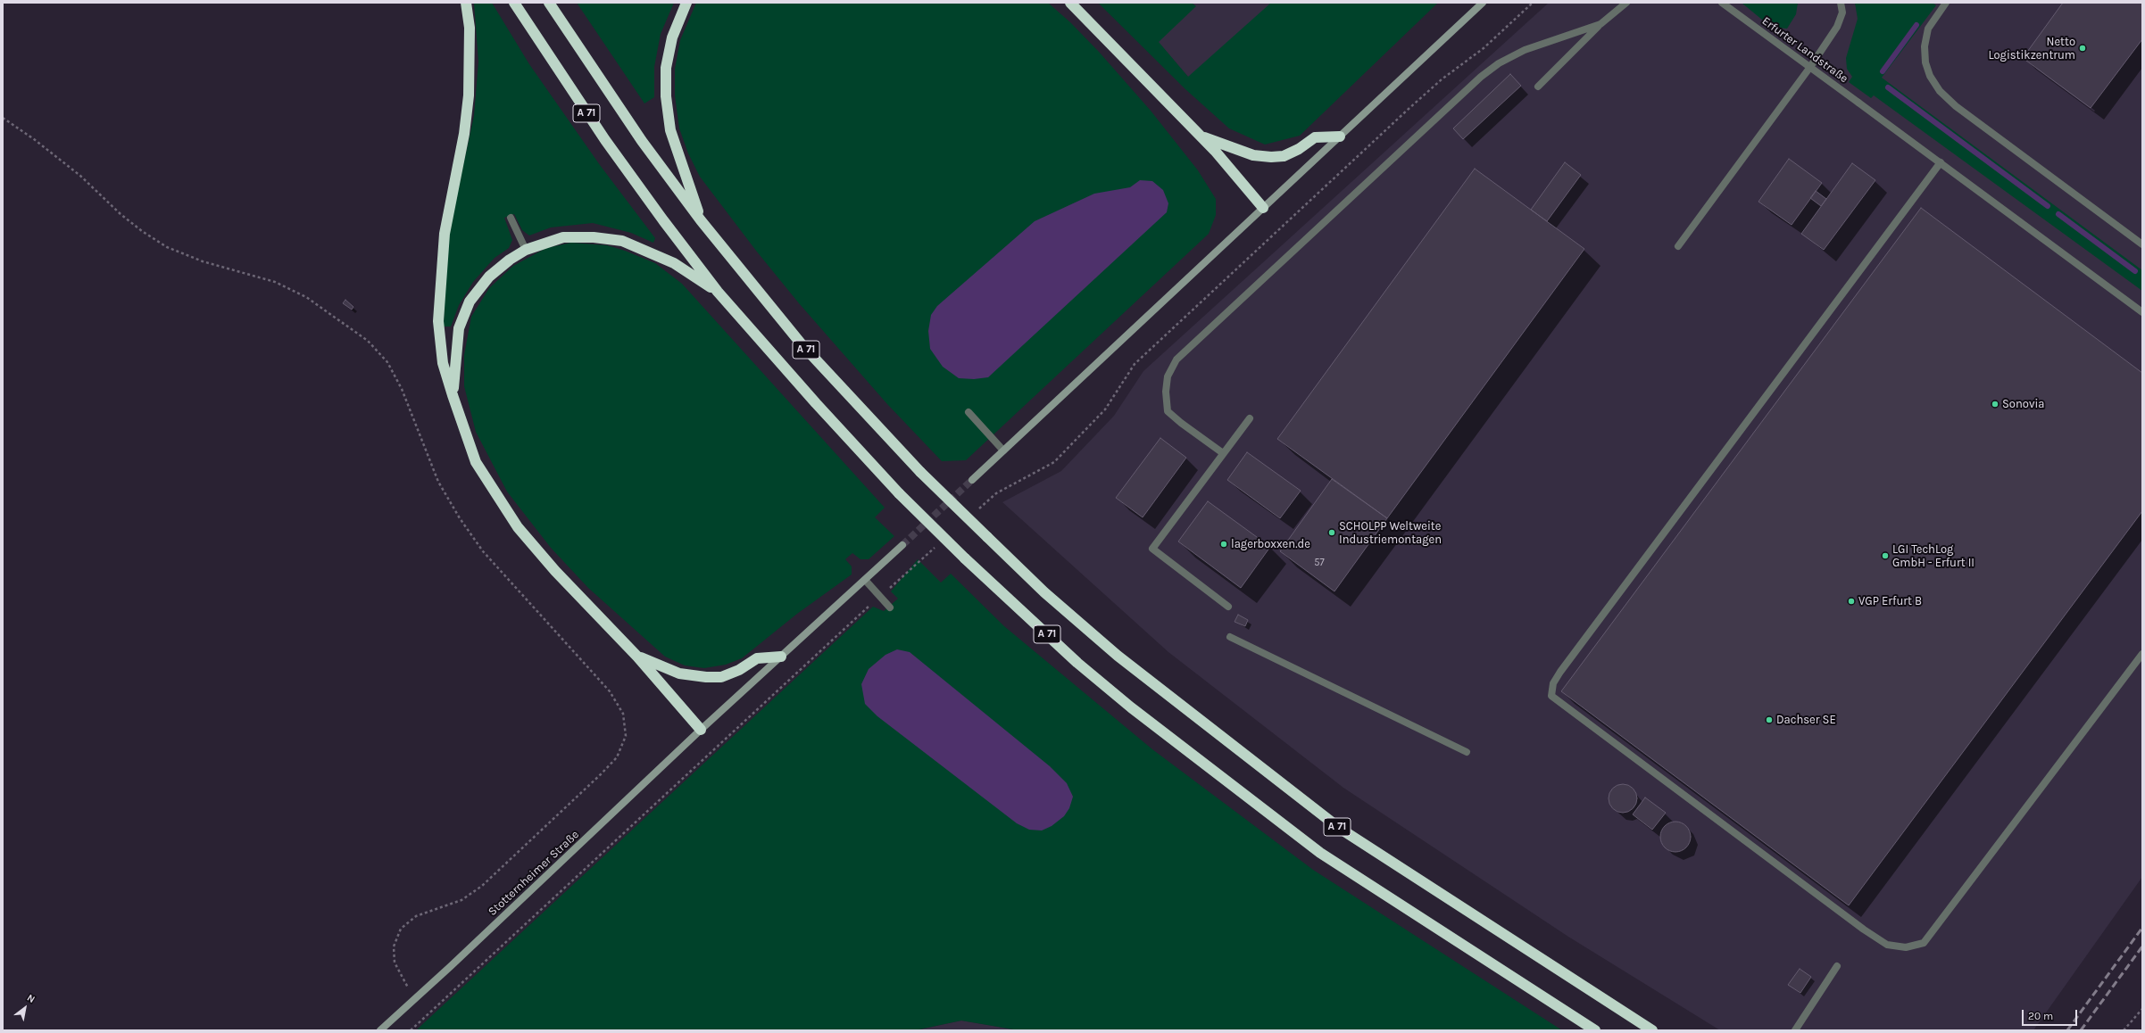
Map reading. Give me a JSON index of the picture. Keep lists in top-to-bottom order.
{
  "streets": {
    "highway": ["A 71"],
    "main road": ["Stotternheimer Straße"],
    "street": ["Erfurter Landstraße"]
  },
  "places": [
    "Netto Logistikzentrum",
    "Sonovia",
    "SCHOLPP Weltweite Industriemontagen",
    "lagerboxxen.de",
    "LGI TechLog GmbH - Erfurt II",
    "VGP Erfurt B",
    "Dachser SE"
  ],
  "house_numbers": ["57"],
  "scale_bar": "20 m",
  "north": "top right"
}
